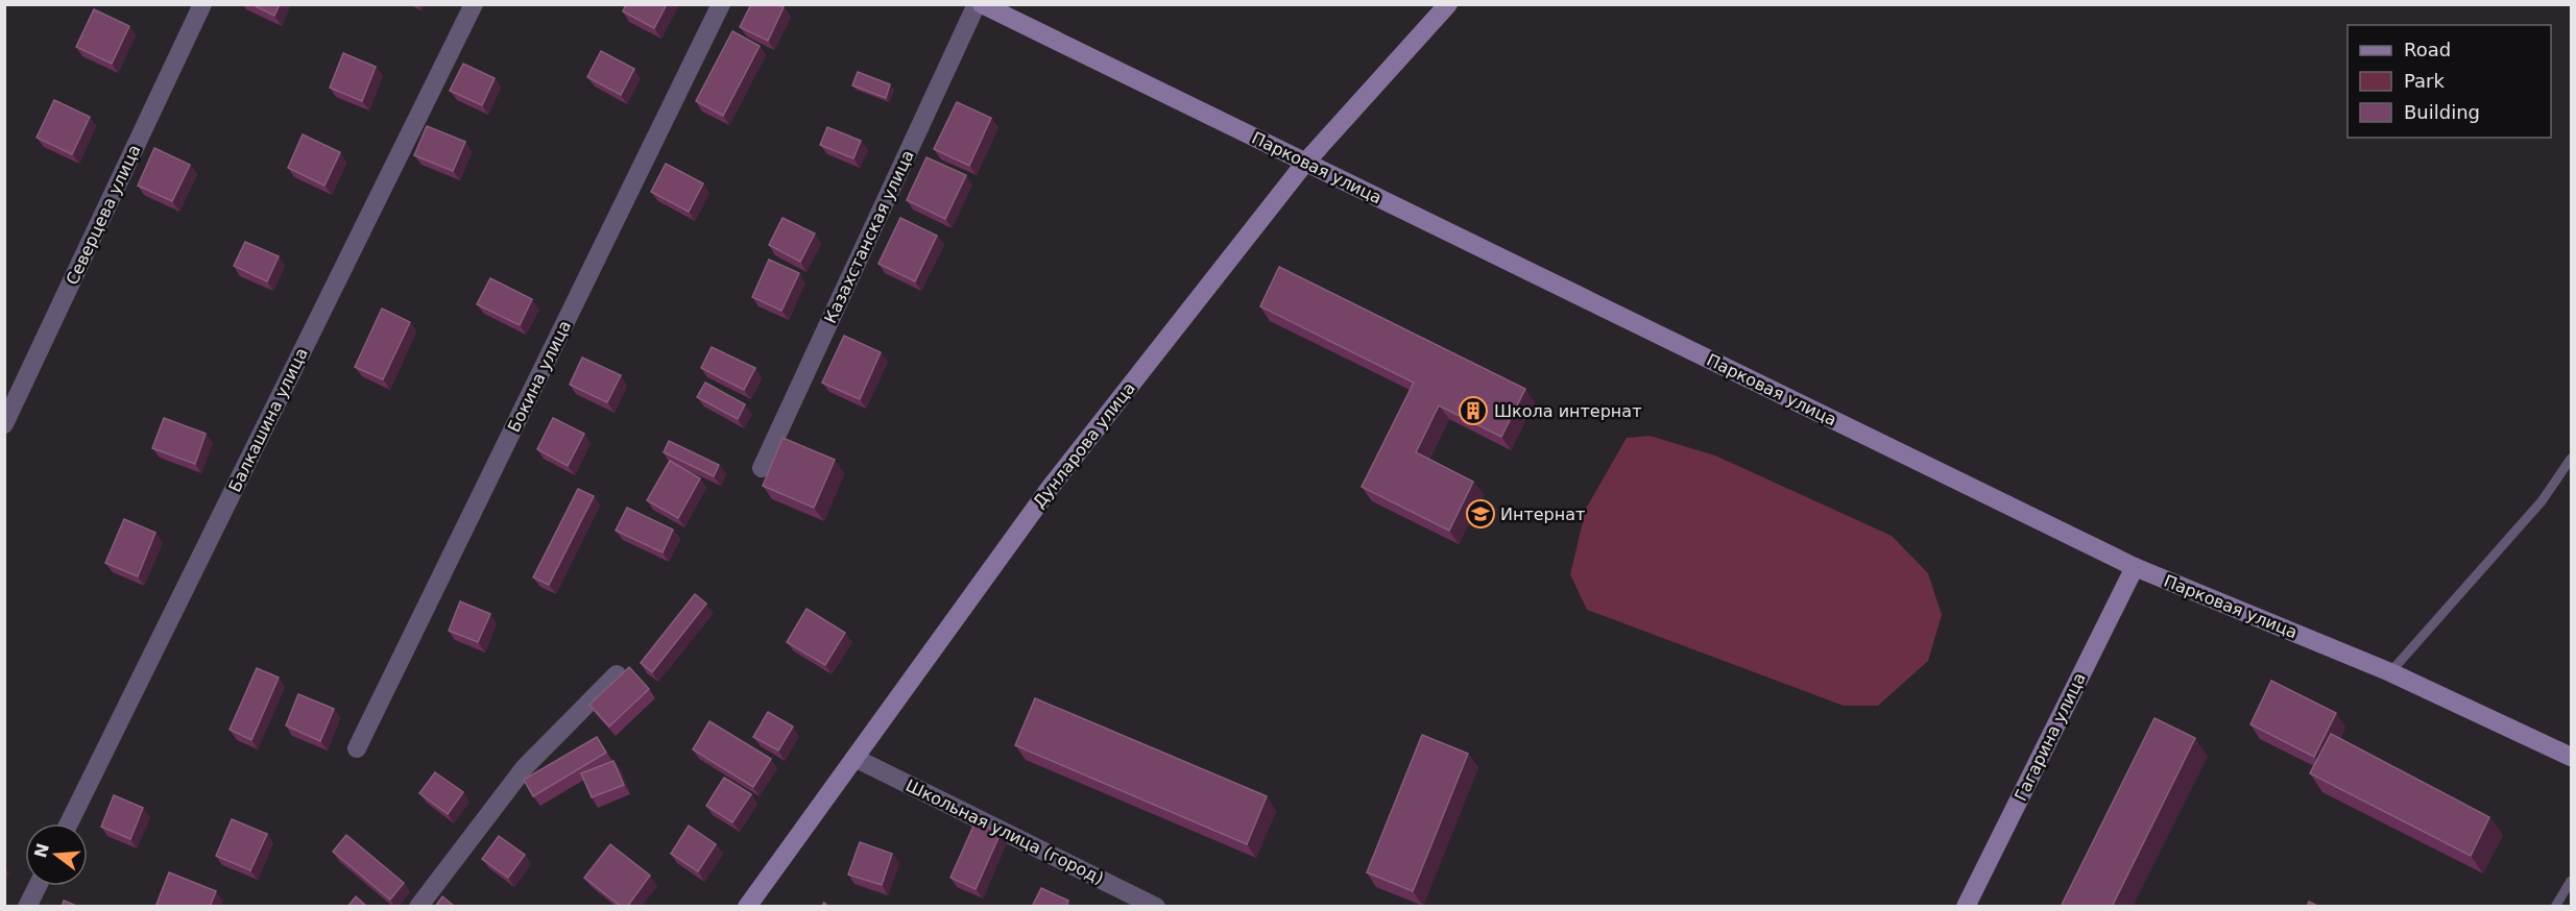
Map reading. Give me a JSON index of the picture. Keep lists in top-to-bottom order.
{
  "streets": {
    "street": [
      "Парковая улица",
      "Северцева улица",
      "Казахстанская улица",
      "Бокина улица",
      "Балкашина улица",
      "Дунларова улица",
      "Гагарина улица",
      "Школьная улица (город)"
    ]
  },
  "crossings": [
    ["Парковая улица", "Дунларова улица"],
    ["Парковая улица", "Гагарина улица"],
    ["Дунларова улица", "Школьная улица (город)"]
  ],
  "places": {
    "building": ["Школа интернат"],
    "school or university": ["Интернат"]
  },
  "legend": ["Road", "Park", "Building"],
  "north": "left"
}
